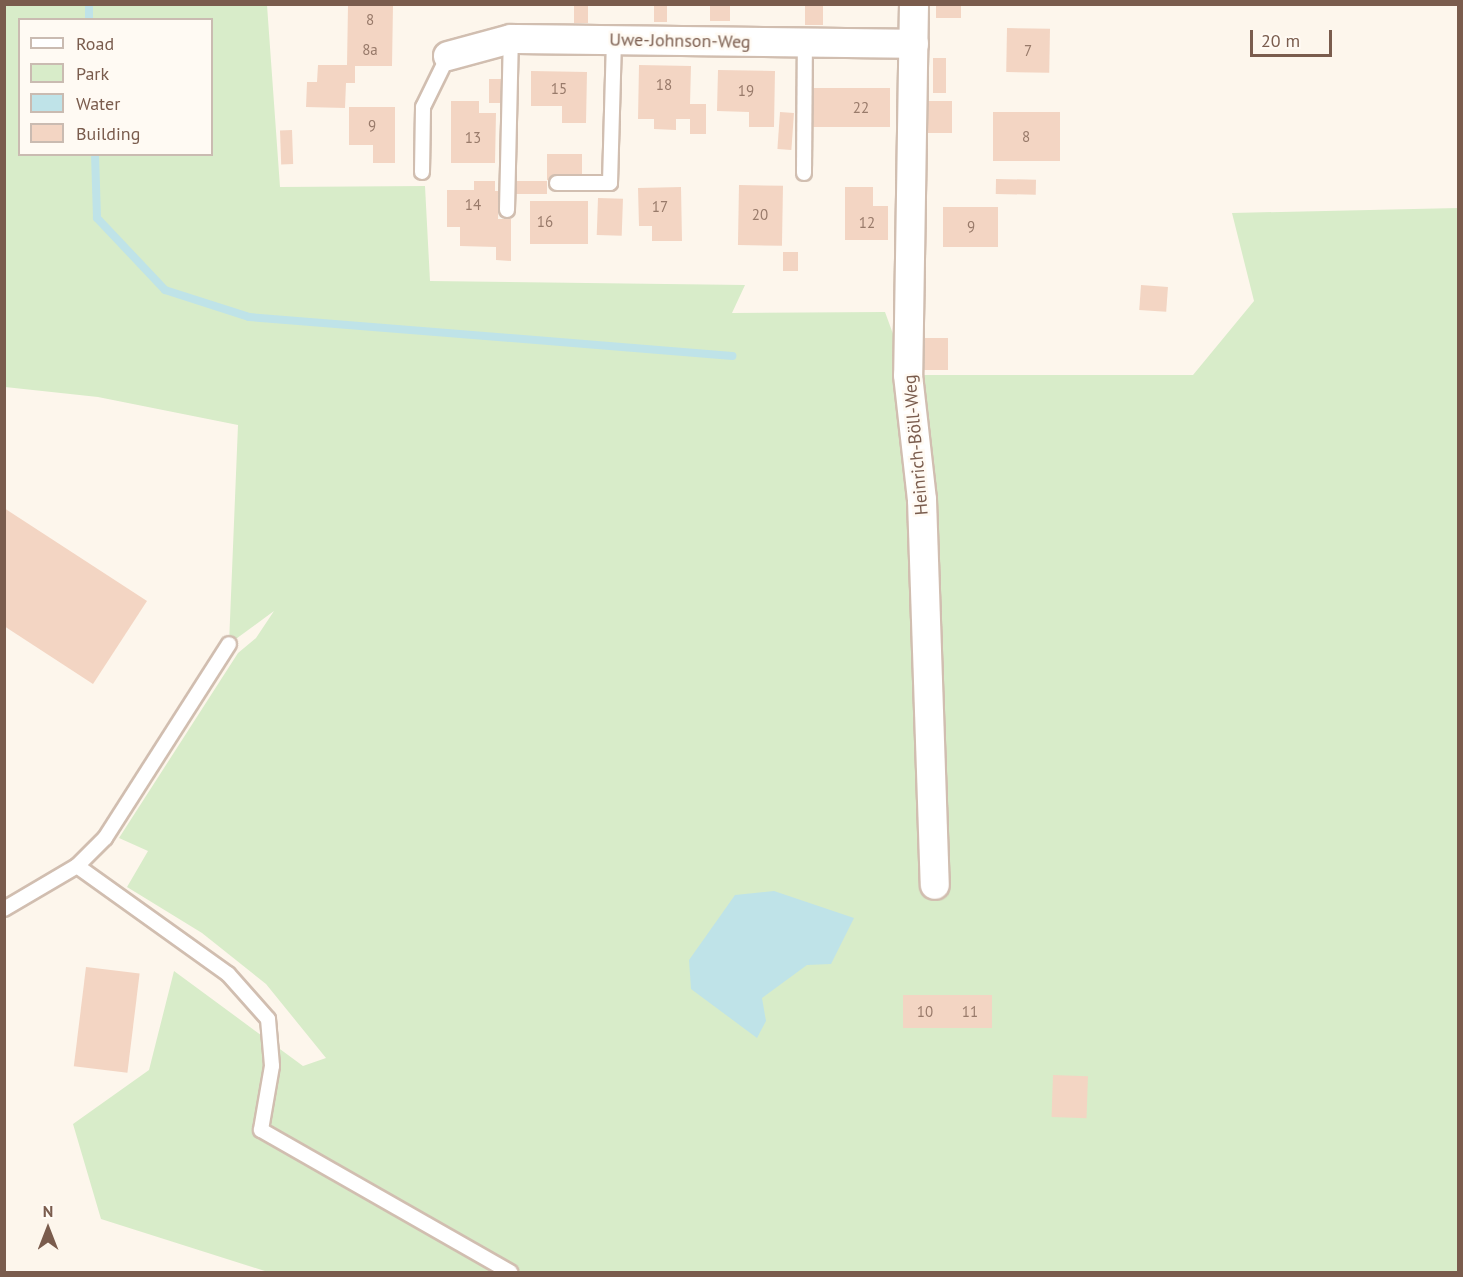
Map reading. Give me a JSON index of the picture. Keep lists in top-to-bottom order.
{
  "streets": {
    "street": ["Uwe-Johnson-Weg", "Heinrich-Böll-Weg"]
  },
  "crossings": [
    ["Uwe-Johnson-Weg", "Heinrich-Böll-Weg"]
  ],
  "house_numbers": [
    "8",
    "8a",
    "7",
    "18",
    "15",
    "19",
    "22",
    "9",
    "8",
    "13",
    "14",
    "17",
    "20",
    "16",
    "12",
    "9",
    "10",
    "11"
  ],
  "legend": [
    "Road",
    "Park",
    "Water",
    "Building"
  ],
  "scale_bar": "20 m",
  "north": "top"
}
